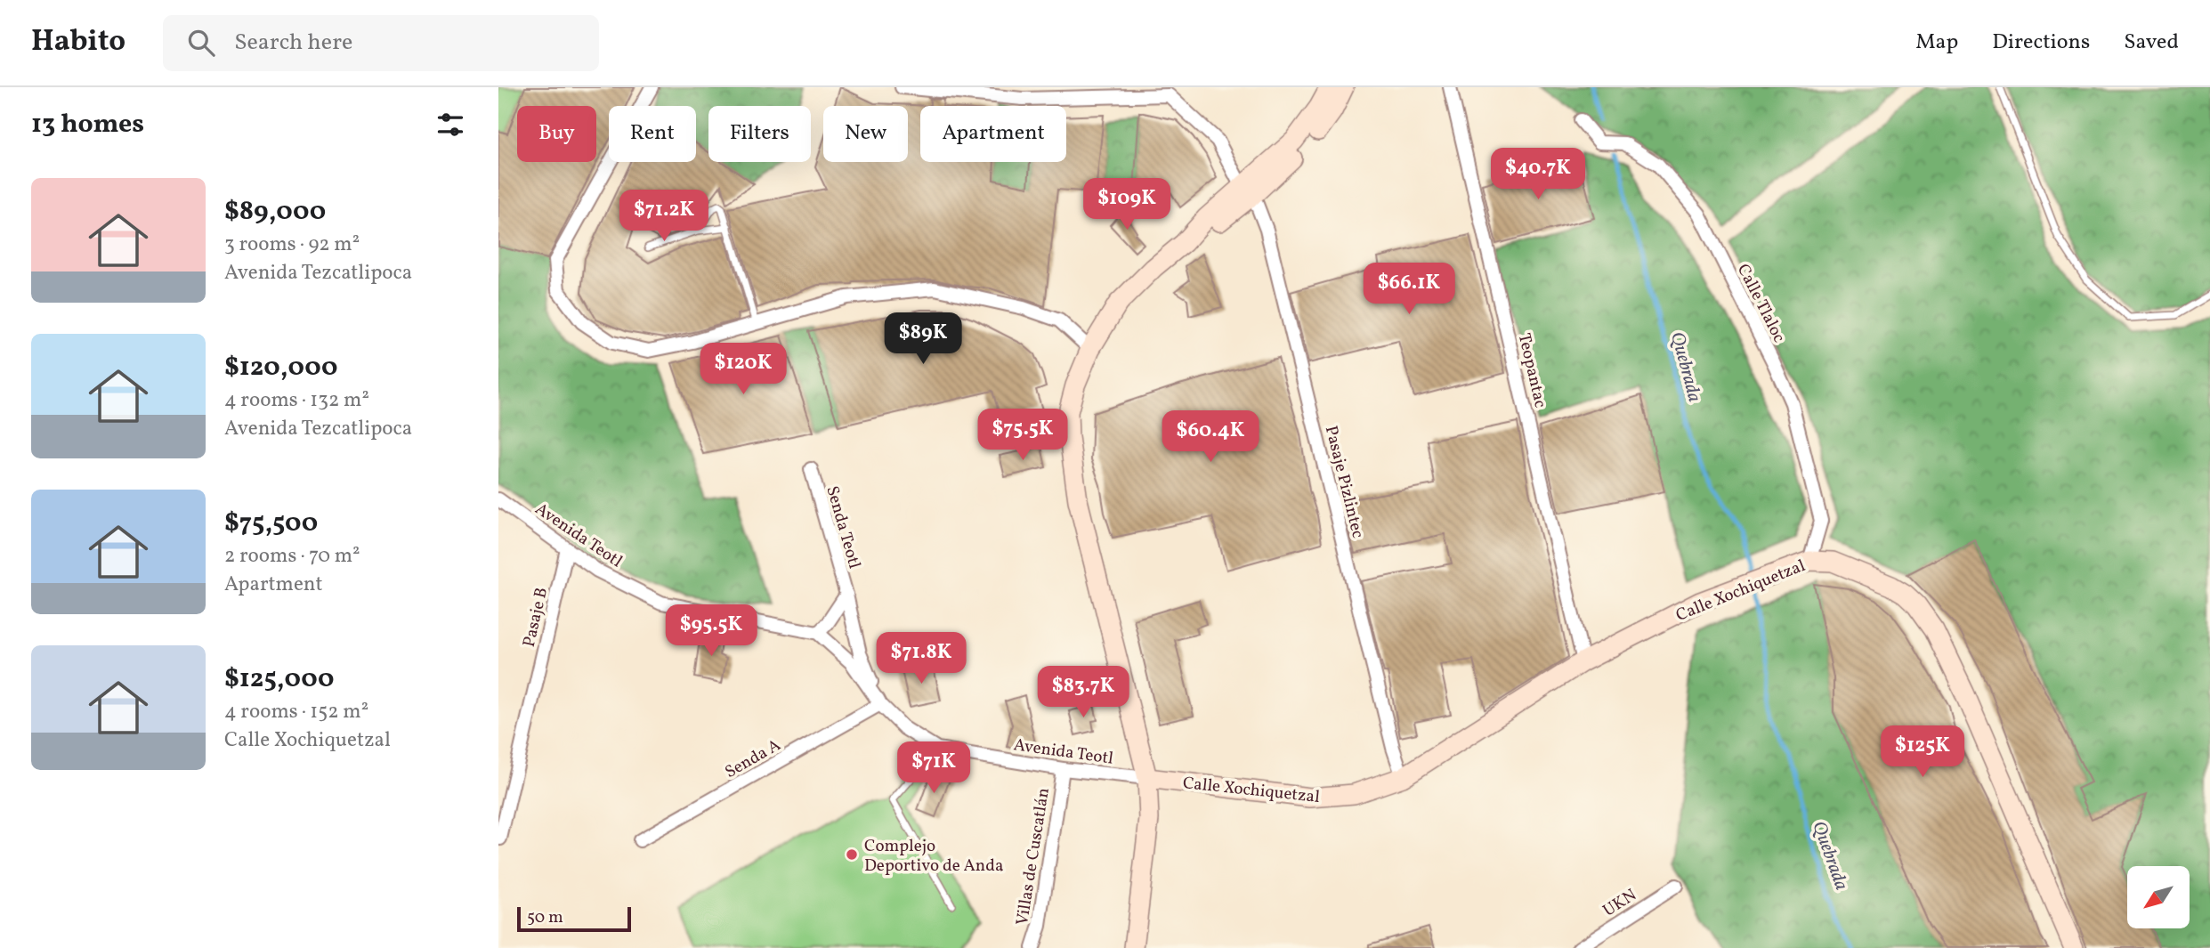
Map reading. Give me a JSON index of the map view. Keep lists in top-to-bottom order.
{
  "streets": {
    "main road": ["Calle Xochiquetzal"],
    "street": [
      "Calle Tlaloc",
      "Teopantac",
      "Pasaje Pizlintec",
      "Senda Teotl",
      "Avenida Teotl",
      "Pasaje B",
      "Senda A",
      "Villas de Cuscatlán",
      "UKN"
    ]
  },
  "crossings": [
    ["Calle Tlaloc", "Calle Xochiquetzal"],
    ["Teopantac", "Calle Xochiquetzal"],
    ["Pasaje Pizlintec", "Calle Xochiquetzal"],
    ["Senda Teotl", "Avenida Teotl"],
    ["Senda Teotl", "Senda A"],
    ["Avenida Teotl", "Calle Xochiquetzal"],
    ["Avenida Teotl", "Pasaje B"],
    ["Avenida Teotl", "Senda A"],
    ["Avenida Teotl", "Villas de Cuscatlán"]
  ],
  "water": ["Quebrada"],
  "places": ["Complejo Deportivo de Anda"],
  "scale_bar": "50 m",
  "north": "bottom left",
  "page": {
    "header": "Habito",
    "search": "Search here",
    "nav": ["Map", "Directions", "Saved"],
    "heading": "13 homes",
    "chip": [
      "Buy",
      "Rent",
      "Filters",
      "New",
      "Apartment"
    ],
    "price": [
      "$40.7K",
      "$109K",
      "$71.2K",
      "$66.1K",
      "$89K",
      "$120K",
      "$75.5K",
      "$60.4K",
      "$95.5K",
      "$71.8K",
      "$83.7K",
      "$125K",
      "$71K"
    ],
    "list": [
      {
        "name": "$89,000",
        "note": "3 rooms · 92 m² · Avenida Tezcatlipoca"
      },
      {
        "name": "$120,000",
        "note": "4 rooms · 132 m² · Avenida Tezcatlipoca"
      },
      {
        "name": "$75,500",
        "note": "2 rooms · 70 m² · Apartment"
      },
      {
        "name": "$125,000",
        "note": "4 rooms · 152 m² · Calle Xochiquetzal"
      }
    ],
    "scale": "50 m"
  }
}
